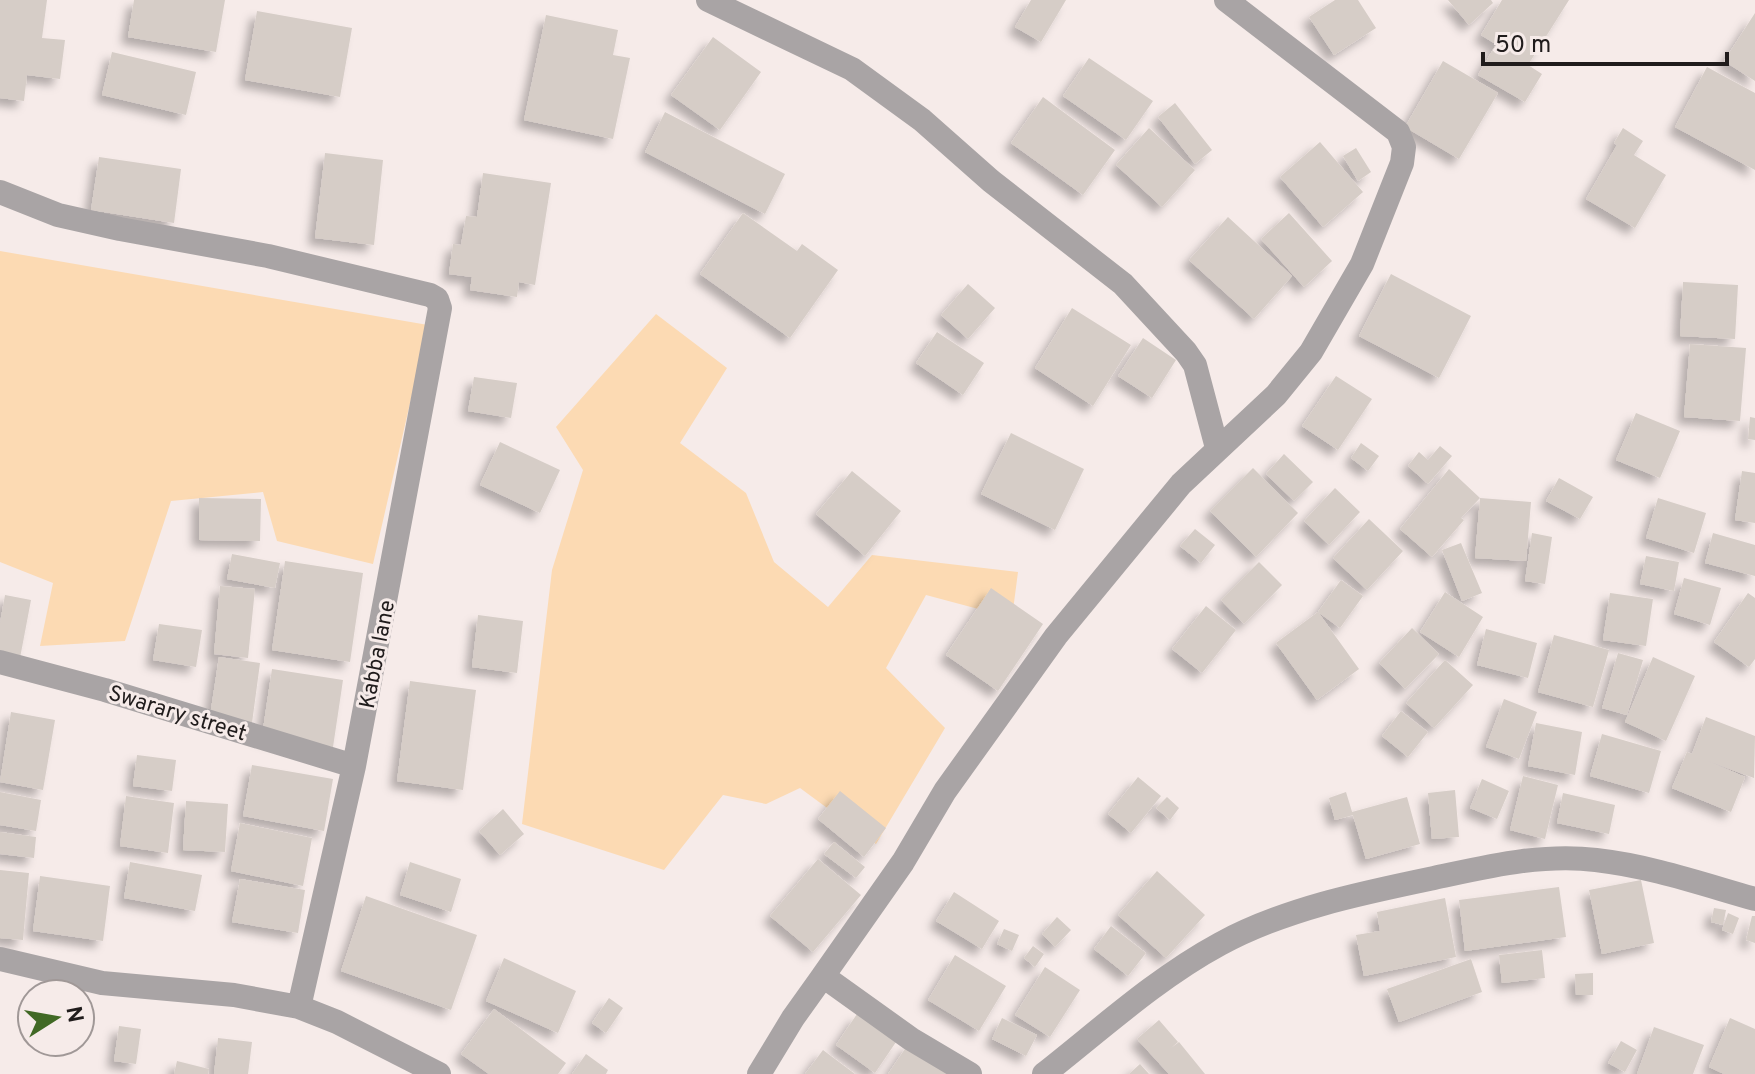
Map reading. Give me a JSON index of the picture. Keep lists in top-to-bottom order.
{
  "streets": {
    "street": ["Kabba lane", "Swarary street"]
  },
  "crossings": [
    ["Kabba lane", "Swarary street"]
  ],
  "scale_bar": "50 m",
  "north": "right"
}
